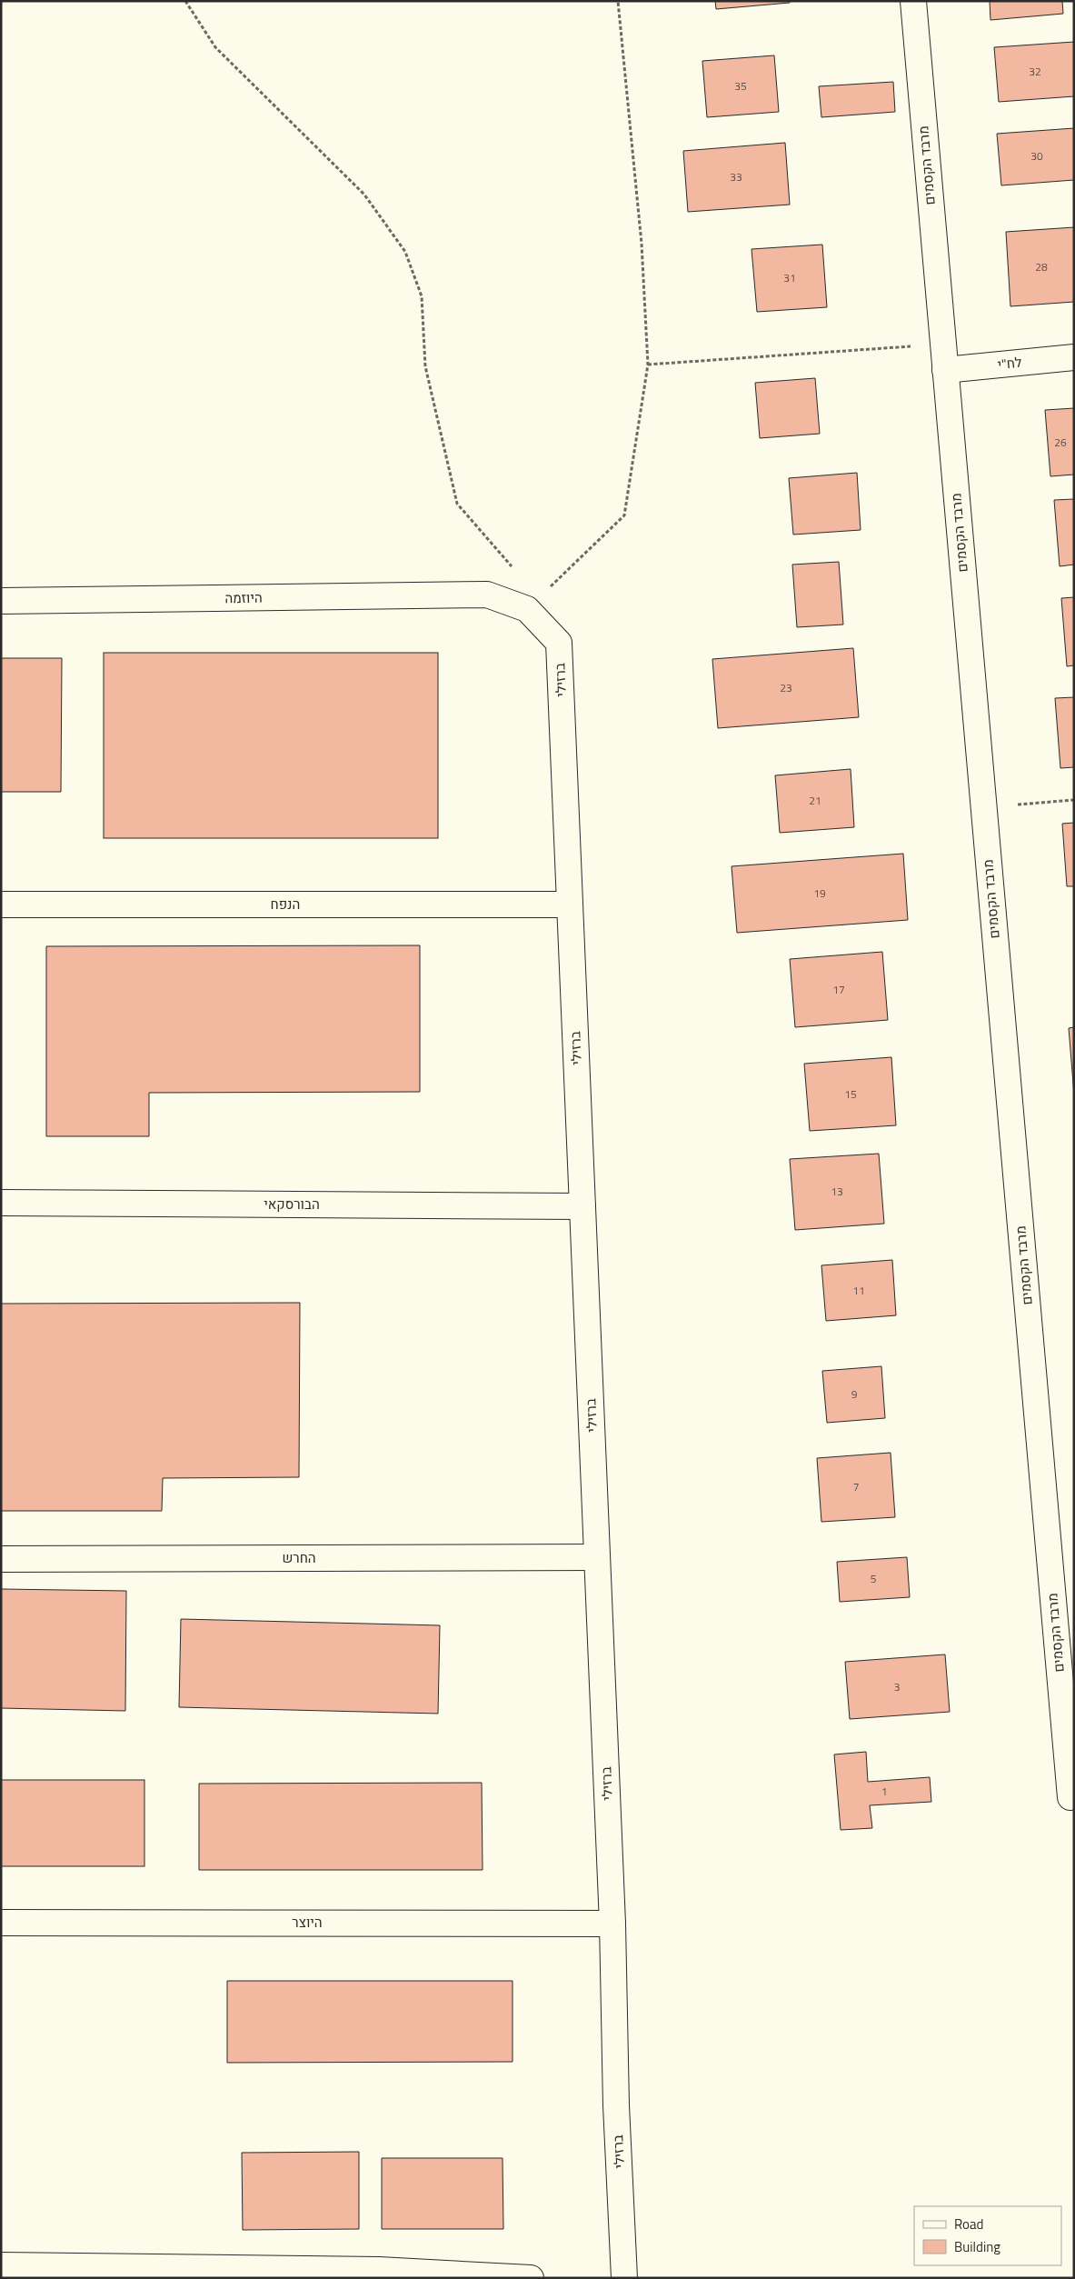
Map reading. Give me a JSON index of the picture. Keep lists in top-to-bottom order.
{
  "streets": {
    "street": [
      "מרבד הקסמים",
      "לח\"י",
      "היוזמה",
      "ברזילי",
      "הנפח",
      "הבורסקאי",
      "החרש",
      "היוצר"
    ]
  },
  "crossings": [
    ["מרבד הקסמים", "לח\"י"],
    ["היוזמה", "ברזילי"],
    ["ברזילי", "הנפח"],
    ["ברזילי", "הבורסקאי"],
    ["ברזילי", "החרש"],
    ["ברזילי", "היוצר"]
  ],
  "house_numbers": [
    "32",
    "35",
    "30",
    "33",
    "28",
    "31",
    "26",
    "23",
    "21",
    "19",
    "17",
    "15",
    "13",
    "11",
    "9",
    "7",
    "5",
    "3",
    "1"
  ],
  "legend": ["Road", "Building"]
}
